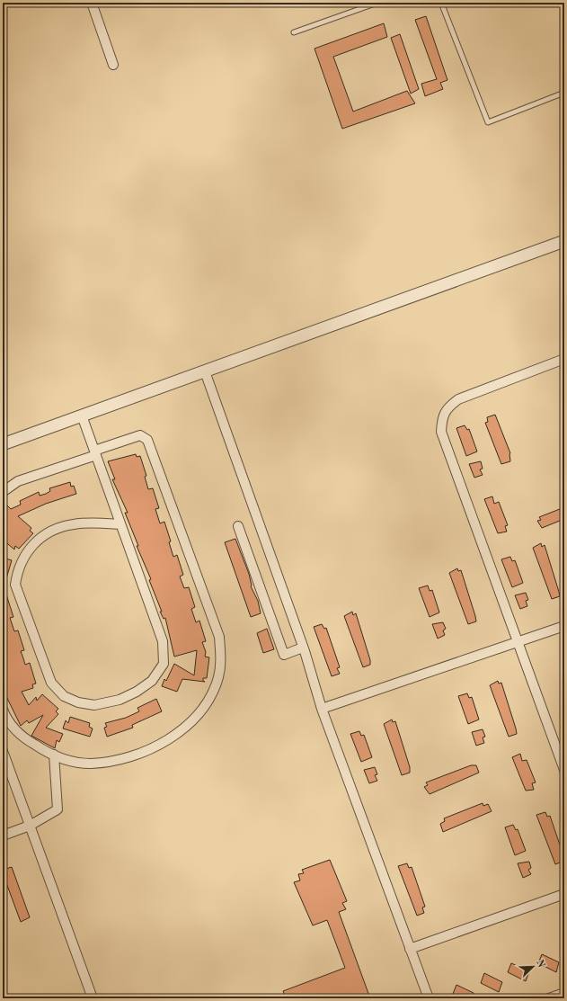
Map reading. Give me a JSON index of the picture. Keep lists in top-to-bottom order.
{
  "north": "top right"
}
